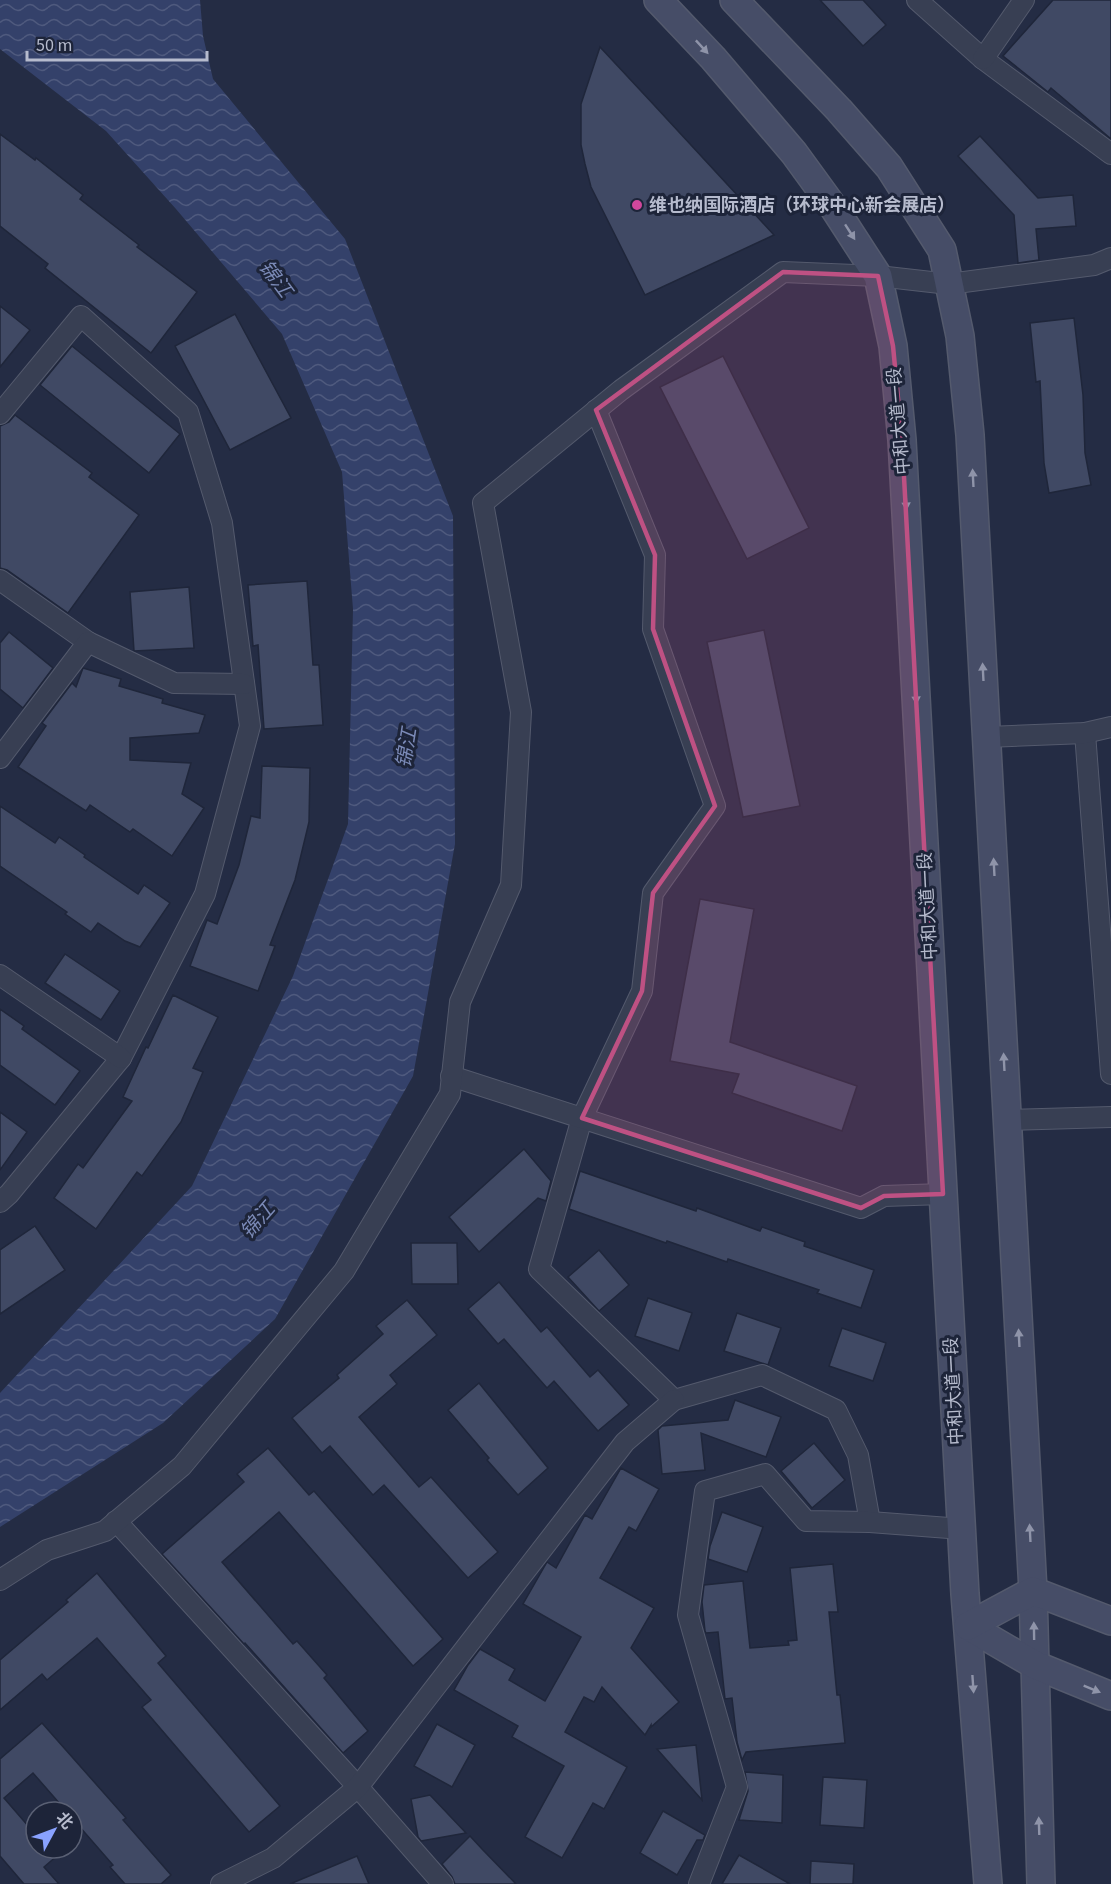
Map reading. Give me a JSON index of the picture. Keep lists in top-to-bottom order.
{
  "streets": {
    "main road": ["中和大道一段"]
  },
  "water": ["锦江"],
  "places": ["维也纳国际酒店（环球中心新会展店）"],
  "scale_bar": "50 m",
  "north": "top right"
}
